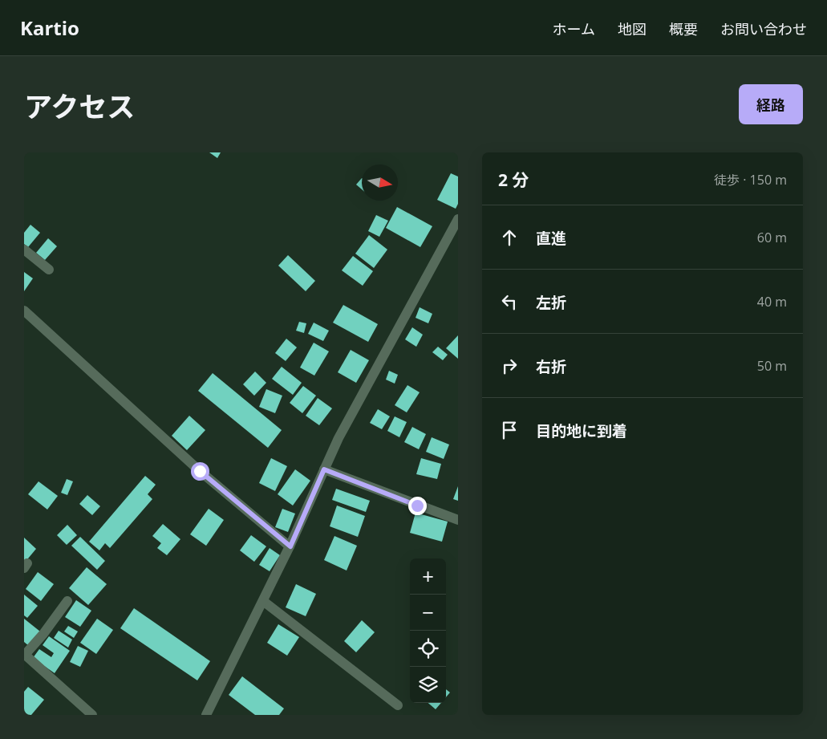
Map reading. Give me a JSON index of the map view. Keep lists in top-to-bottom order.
{
  "north": "right",
  "page": {
    "header": "Kartio",
    "nav": [
      "ホーム",
      "地図",
      "概要",
      "お問い合わせ"
    ],
    "title": "アクセス",
    "buttons": "経路",
    "heading": ["2 分", "徒歩 · 150 m"],
    "list": [
      ["直進", "60 m"],
      ["左折", "40 m"],
      ["右折", "50 m"],
      "目的地に到着"
    ],
    "map_buttons": ["+", "−"]
  }
}
